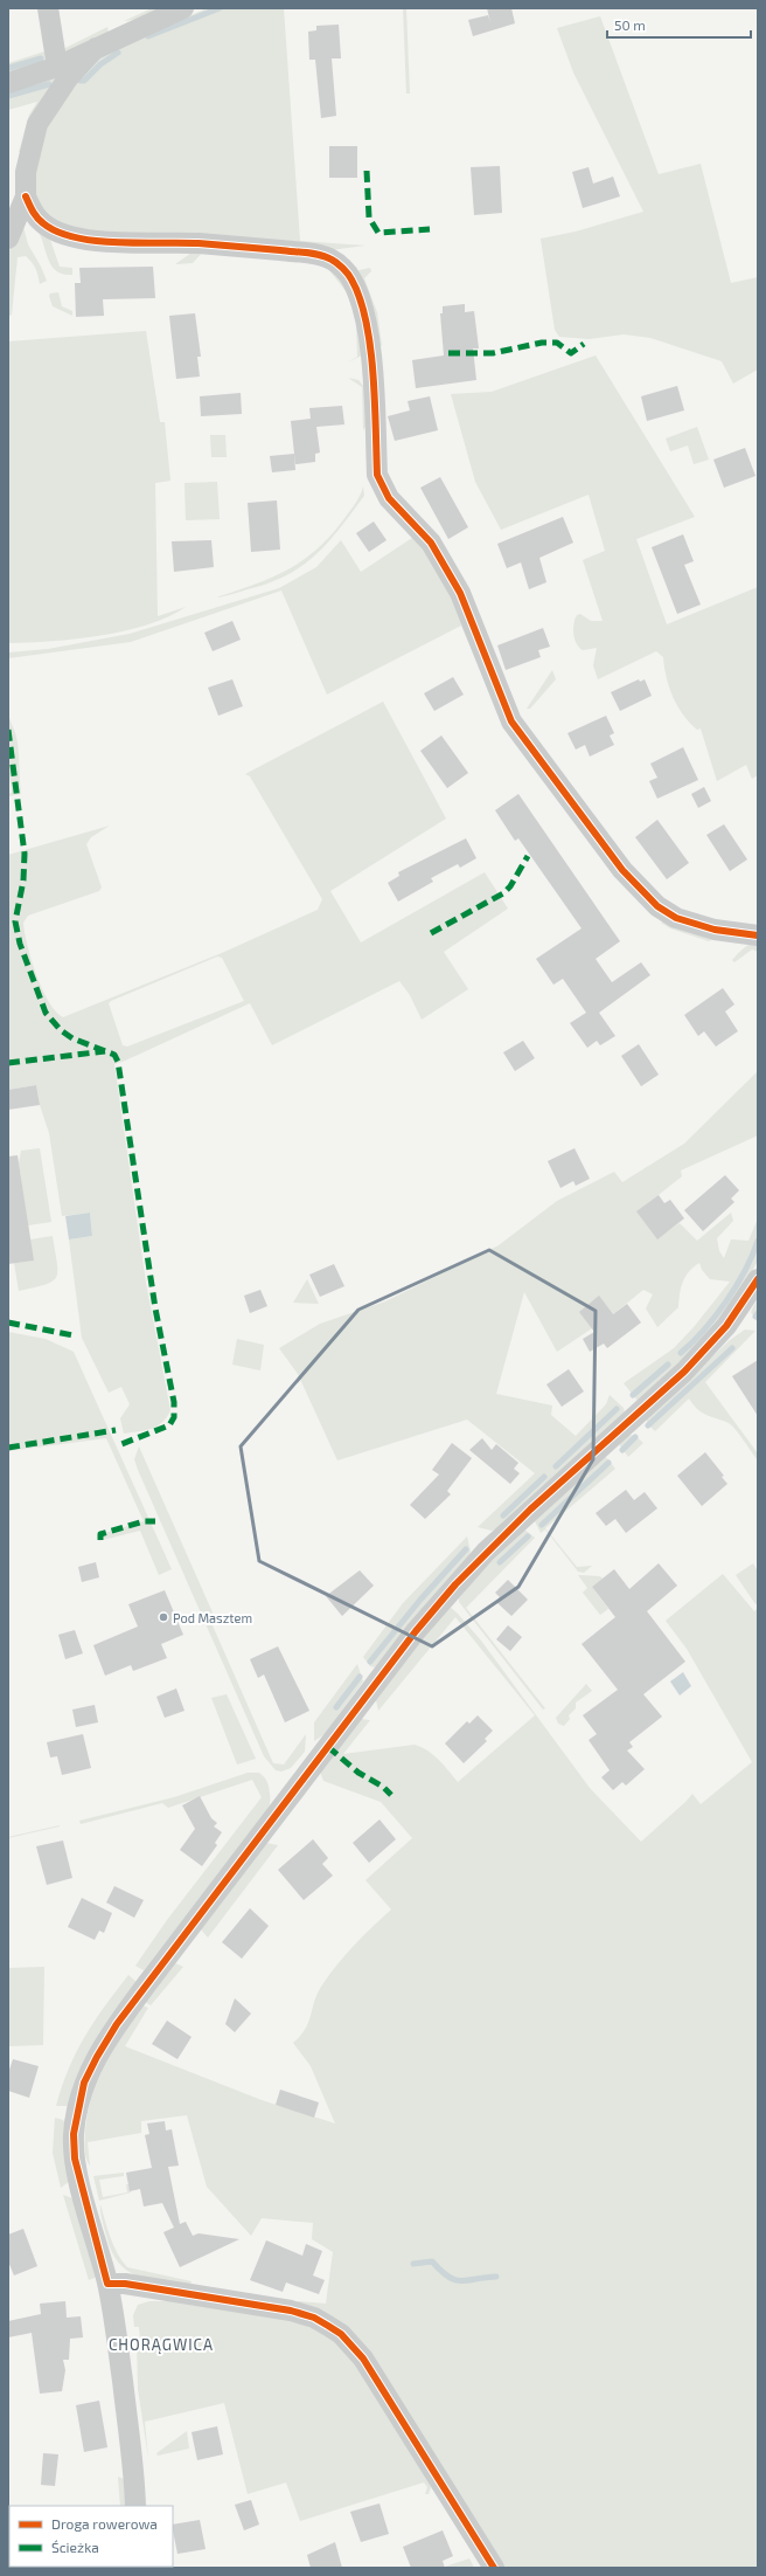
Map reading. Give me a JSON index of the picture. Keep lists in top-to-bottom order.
{
  "districts": ["CHORĄGWICA"],
  "places": ["Pod Masztem"],
  "legend": ["Droga rowerowa", "Ścieżka"],
  "scale_bar": "50 m"
}
